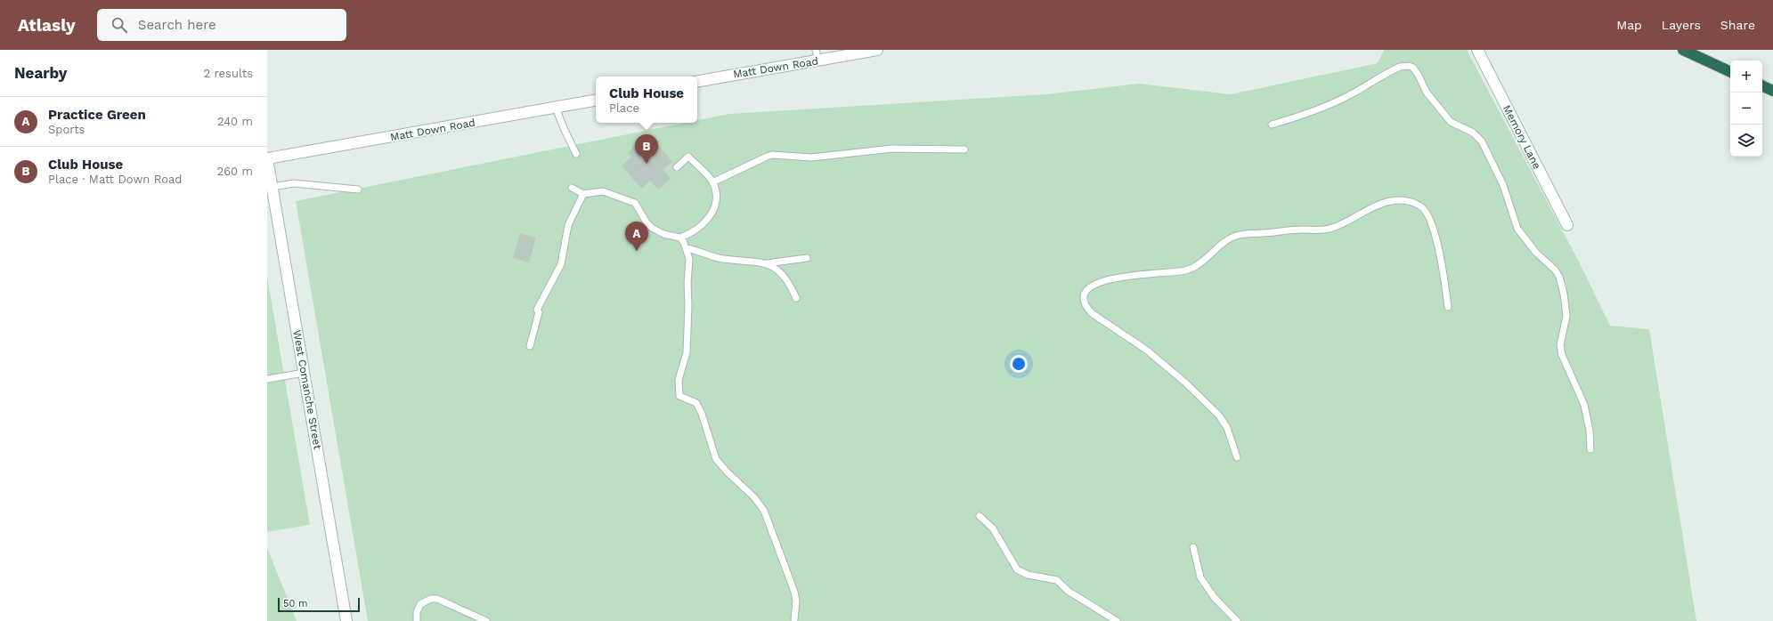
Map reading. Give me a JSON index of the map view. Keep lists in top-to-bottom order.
{
  "streets": {
    "street": ["Matt Down Road", "Memory Lane", "West Comanche Street"]
  },
  "crossings": [
    ["Matt Down Road", "West Comanche Street"]
  ],
  "scale_bar": "50 m",
  "page": {
    "header": "Atlasly",
    "search": "Search here",
    "nav": ["Map", "Layers", "Share"],
    "heading": ["Nearby", "2 results"],
    "map_buttons": ["+", "−"],
    "popup": ["Club House", "Place"],
    "list": [
      {
        "mark": "A",
        "name": "Practice Green",
        "note": "Sports",
        "value": "240 m"
      },
      {
        "mark": "B",
        "name": "Club House",
        "note": "Place · Matt Down Road",
        "value": "260 m"
      }
    ],
    "pins": ["B", "A"],
    "scale": "50 m"
  }
}
